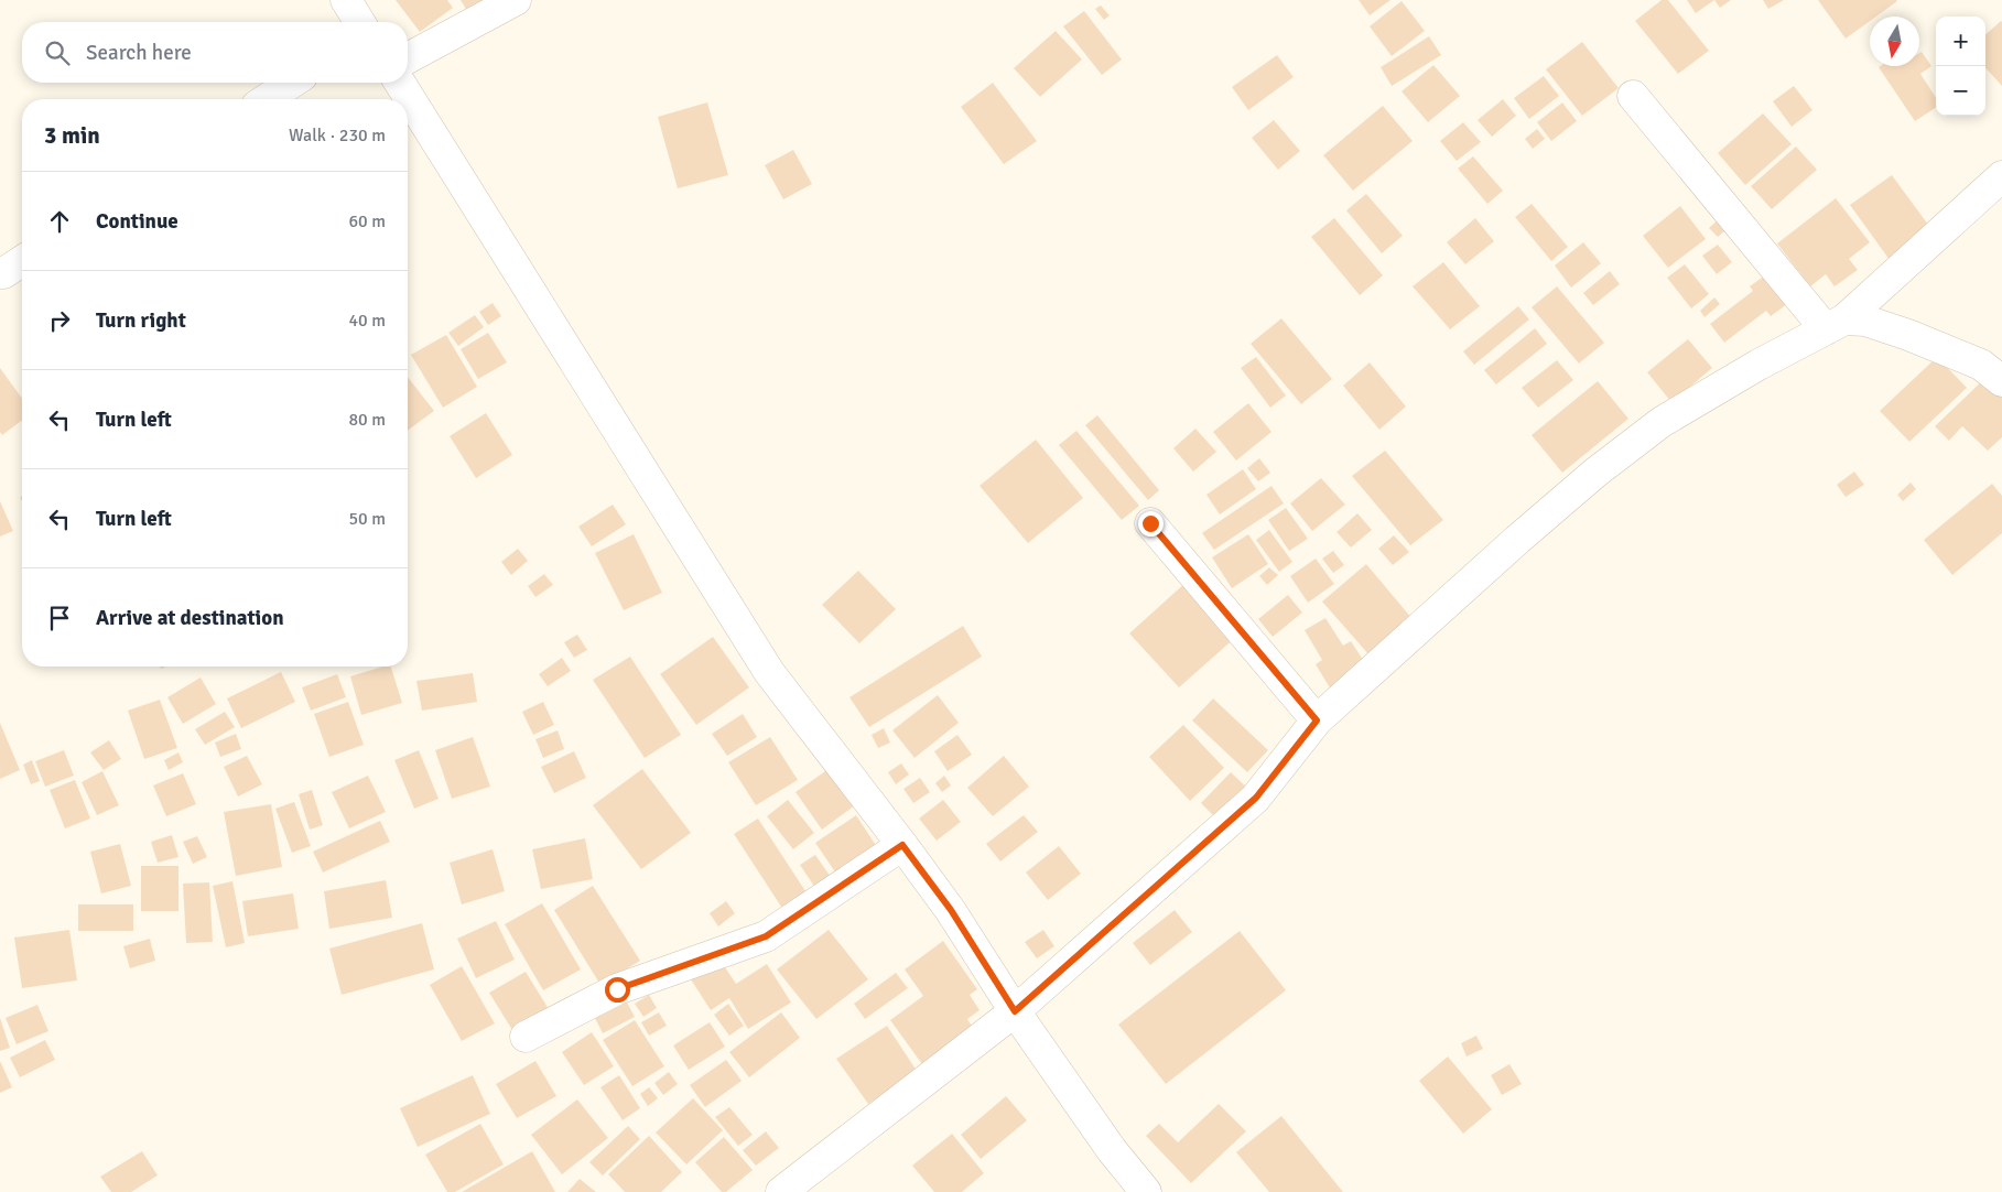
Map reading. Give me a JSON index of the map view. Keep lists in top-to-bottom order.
{
  "north": "bottom",
  "page": {
    "map_buttons": ["+", "−"],
    "search": "Search here",
    "heading": ["3 min", "Walk · 230 m"],
    "list": [
      ["Continue", "60 m"],
      ["Turn right", "40 m"],
      ["Turn left", "80 m"],
      ["Turn left", "50 m"],
      "Arrive at destination"
    ]
  }
}
